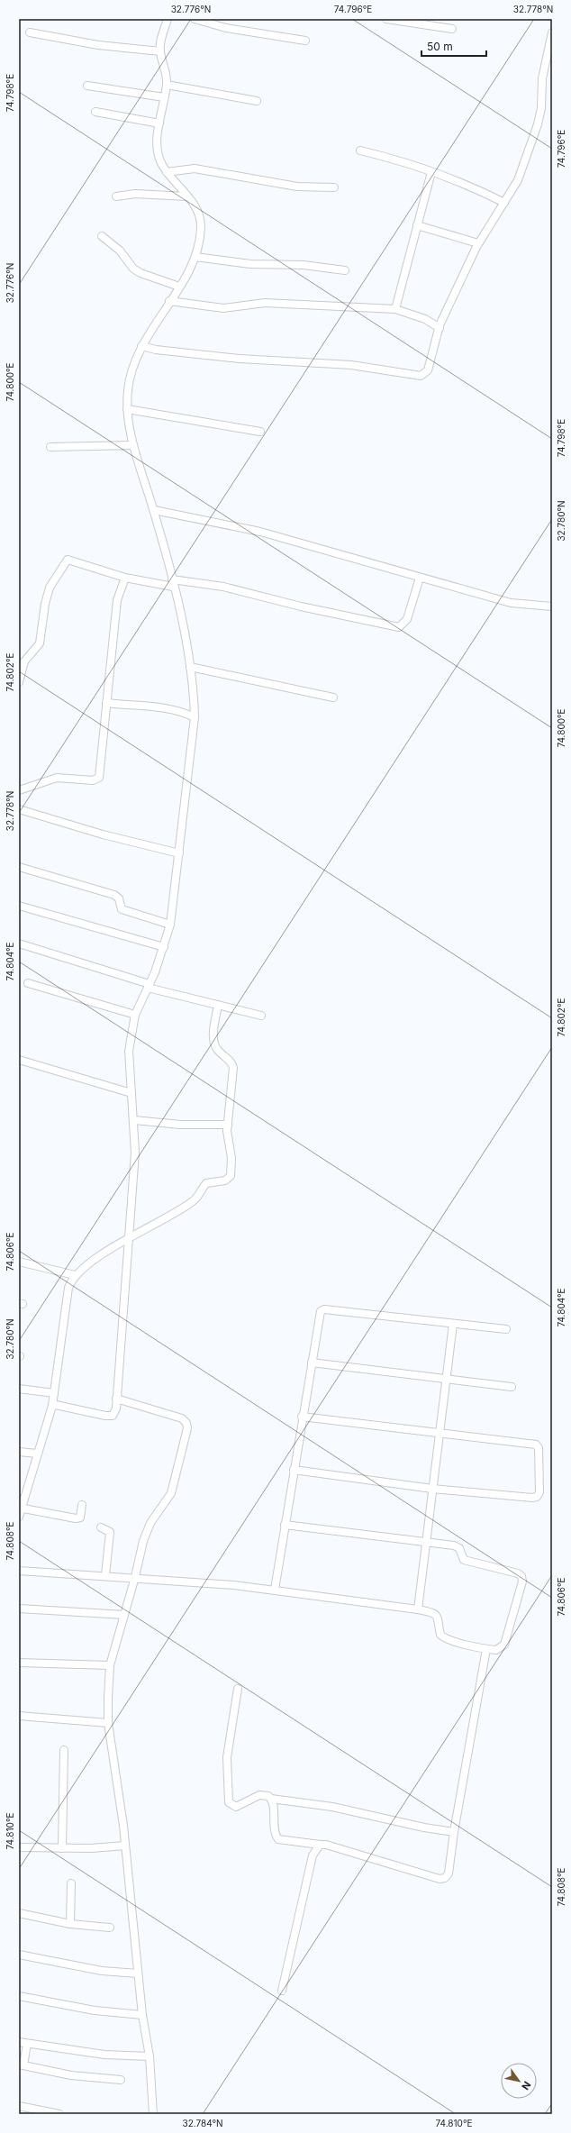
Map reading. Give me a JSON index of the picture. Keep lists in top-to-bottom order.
{
  "scale_bar": "50 m",
  "north": "bottom right",
  "coordinates": [
    "32.776°N",
    "74.796°E",
    "32.778°N",
    "74.798°E",
    "74.800°E",
    "32.780°N",
    "74.802°E",
    "74.804°E",
    "74.806°E",
    "74.808°E",
    "74.810°E",
    "32.784°N"
  ]
}
